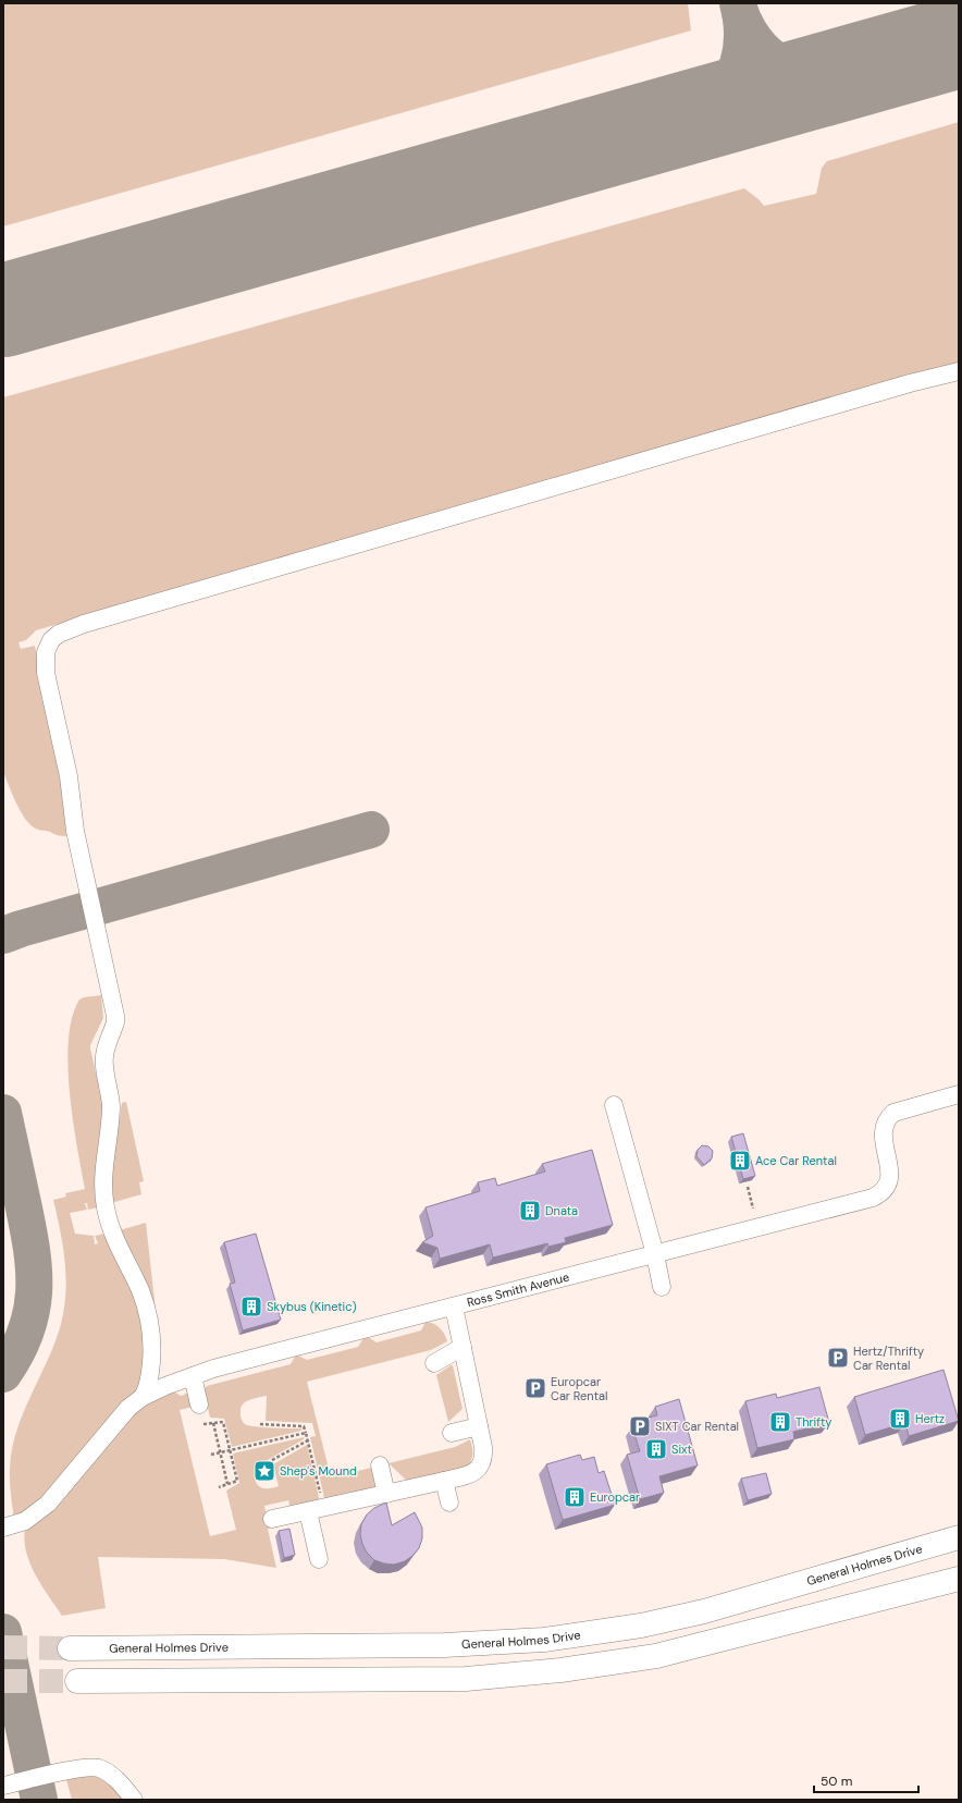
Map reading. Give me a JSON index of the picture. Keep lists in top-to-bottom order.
{
  "streets": {
    "highway": ["General Holmes Drive"],
    "lane": ["Ross Smith Avenue"]
  },
  "places": {
    "building": [
      "Ace Car Rental",
      "Dnata",
      "Skybus (Kinetic)",
      "Hertz",
      "Thrifty",
      "Sixt",
      "Europcar"
    ],
    "parking": ["Hertz/Thrifty Car Rental", "Europcar Car Rental", "SIXT Car Rental"],
    "place": ["Shep's Mound"]
  },
  "scale_bar": "50 m"
}
